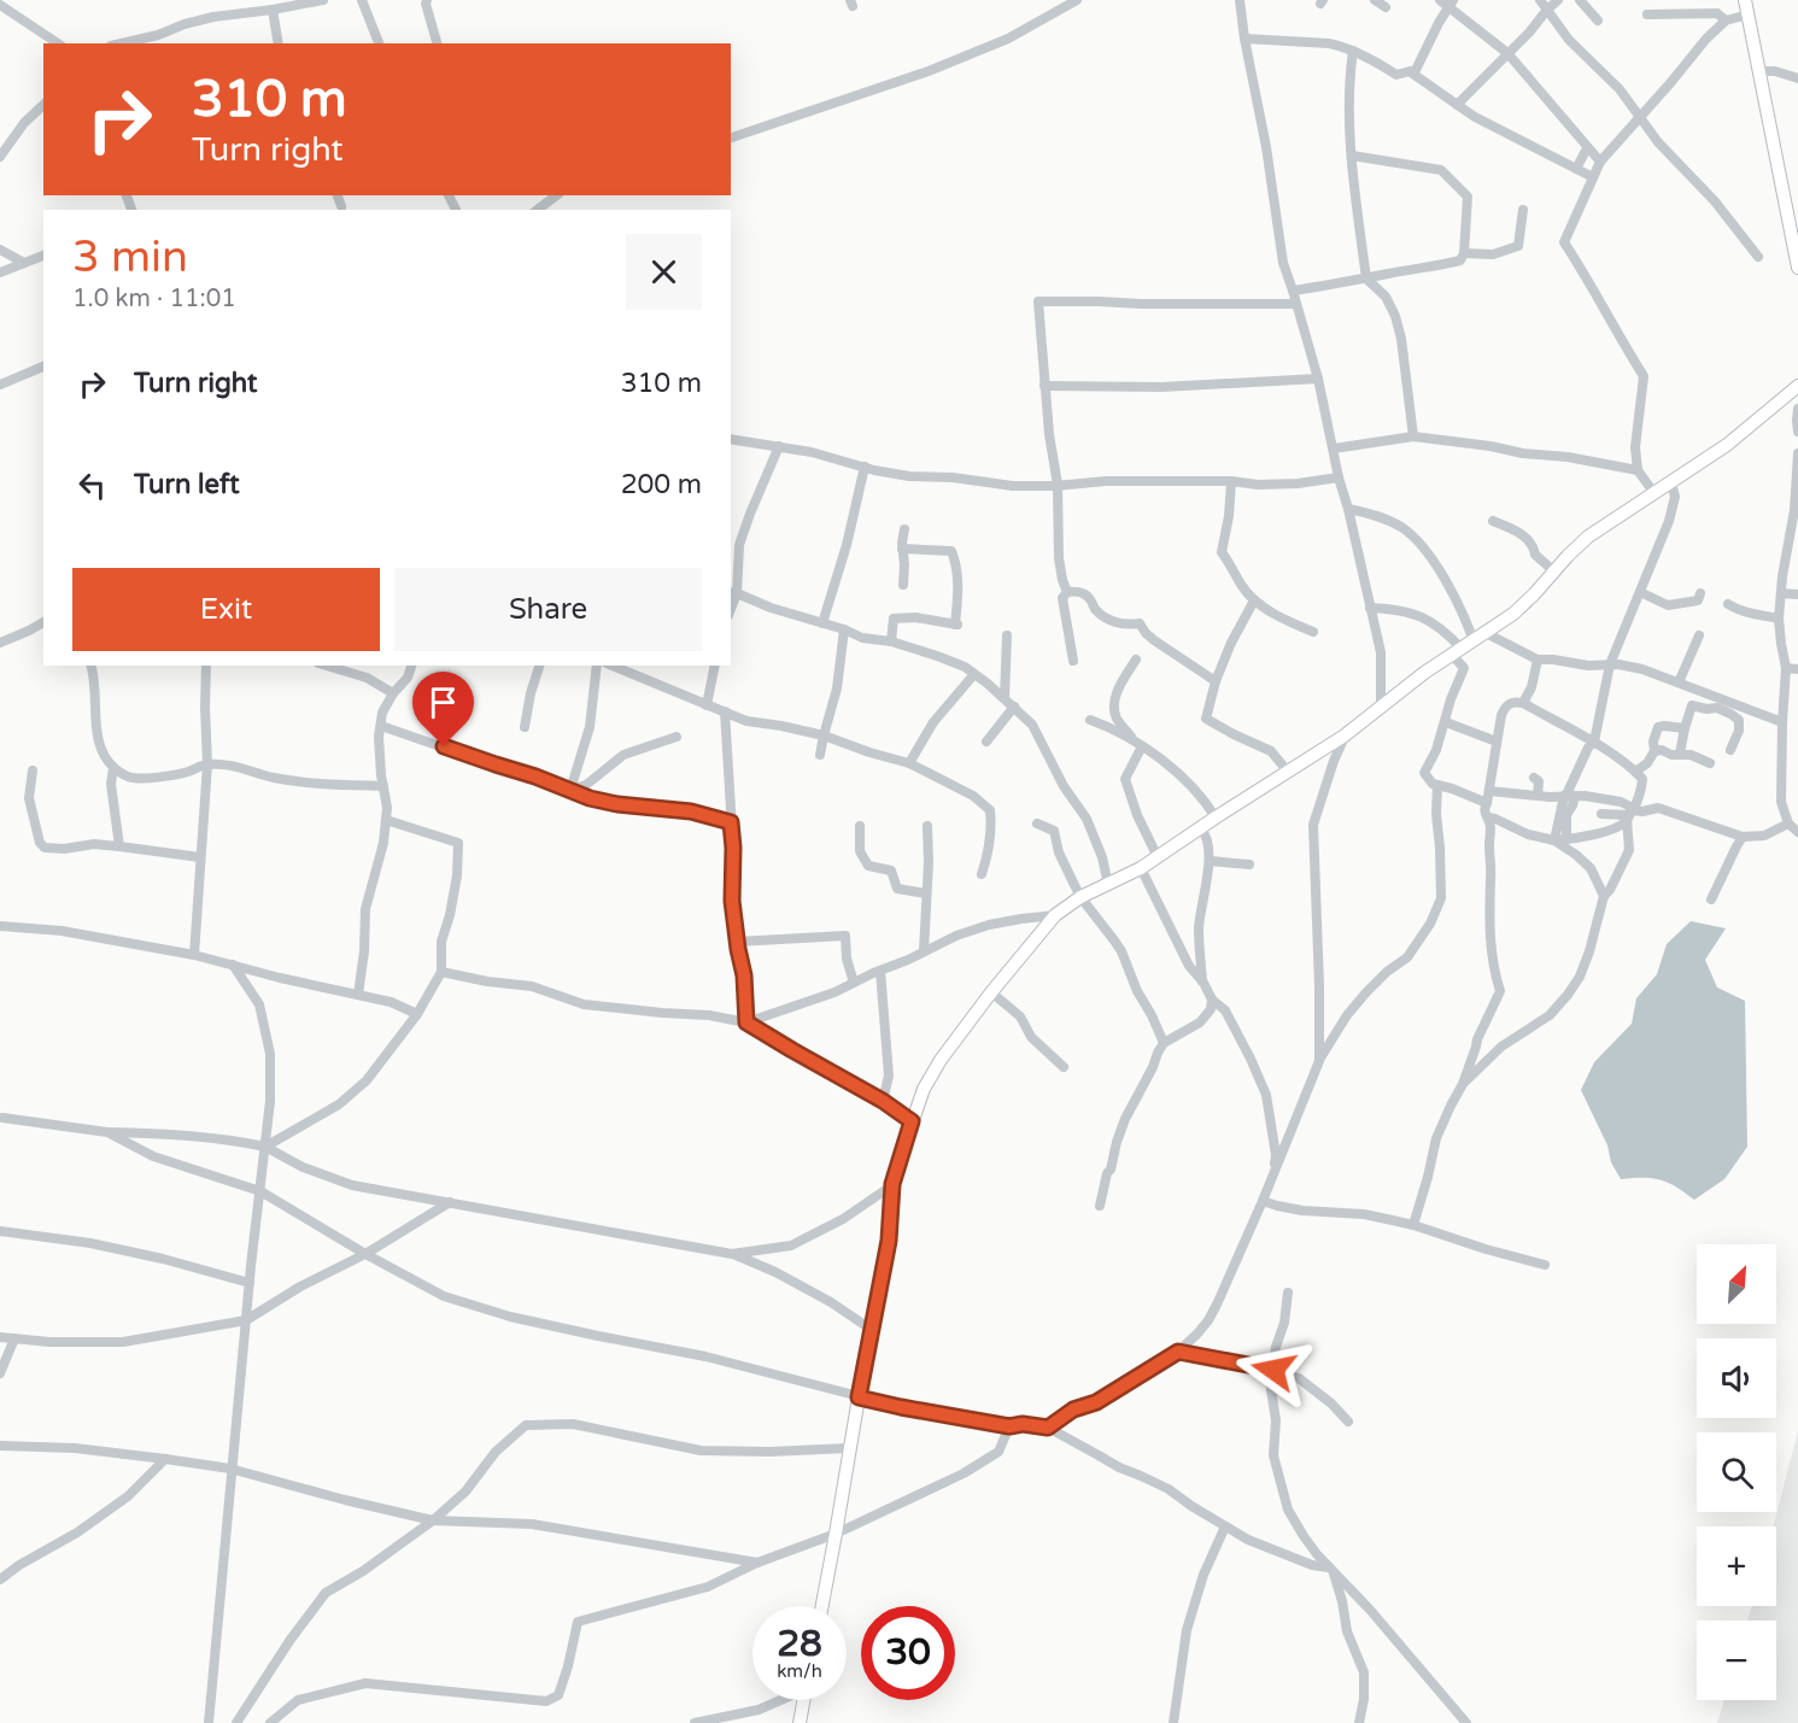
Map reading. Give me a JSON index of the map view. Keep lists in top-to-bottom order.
{
  "north": "top right",
  "page": {
    "turn": ["310 m", "Turn right"],
    "heading": ["3 min", "1.0 km · 11:01"],
    "list": [
      {
        "name": "Turn right",
        "value": "310 m"
      },
      {
        "name": "Turn left",
        "value": "200 m"
      }
    ],
    "buttons": ["Exit", "Share"],
    "map_buttons": ["+", "−"],
    "speed": "28 km/h",
    "limit": "30"
  }
}
